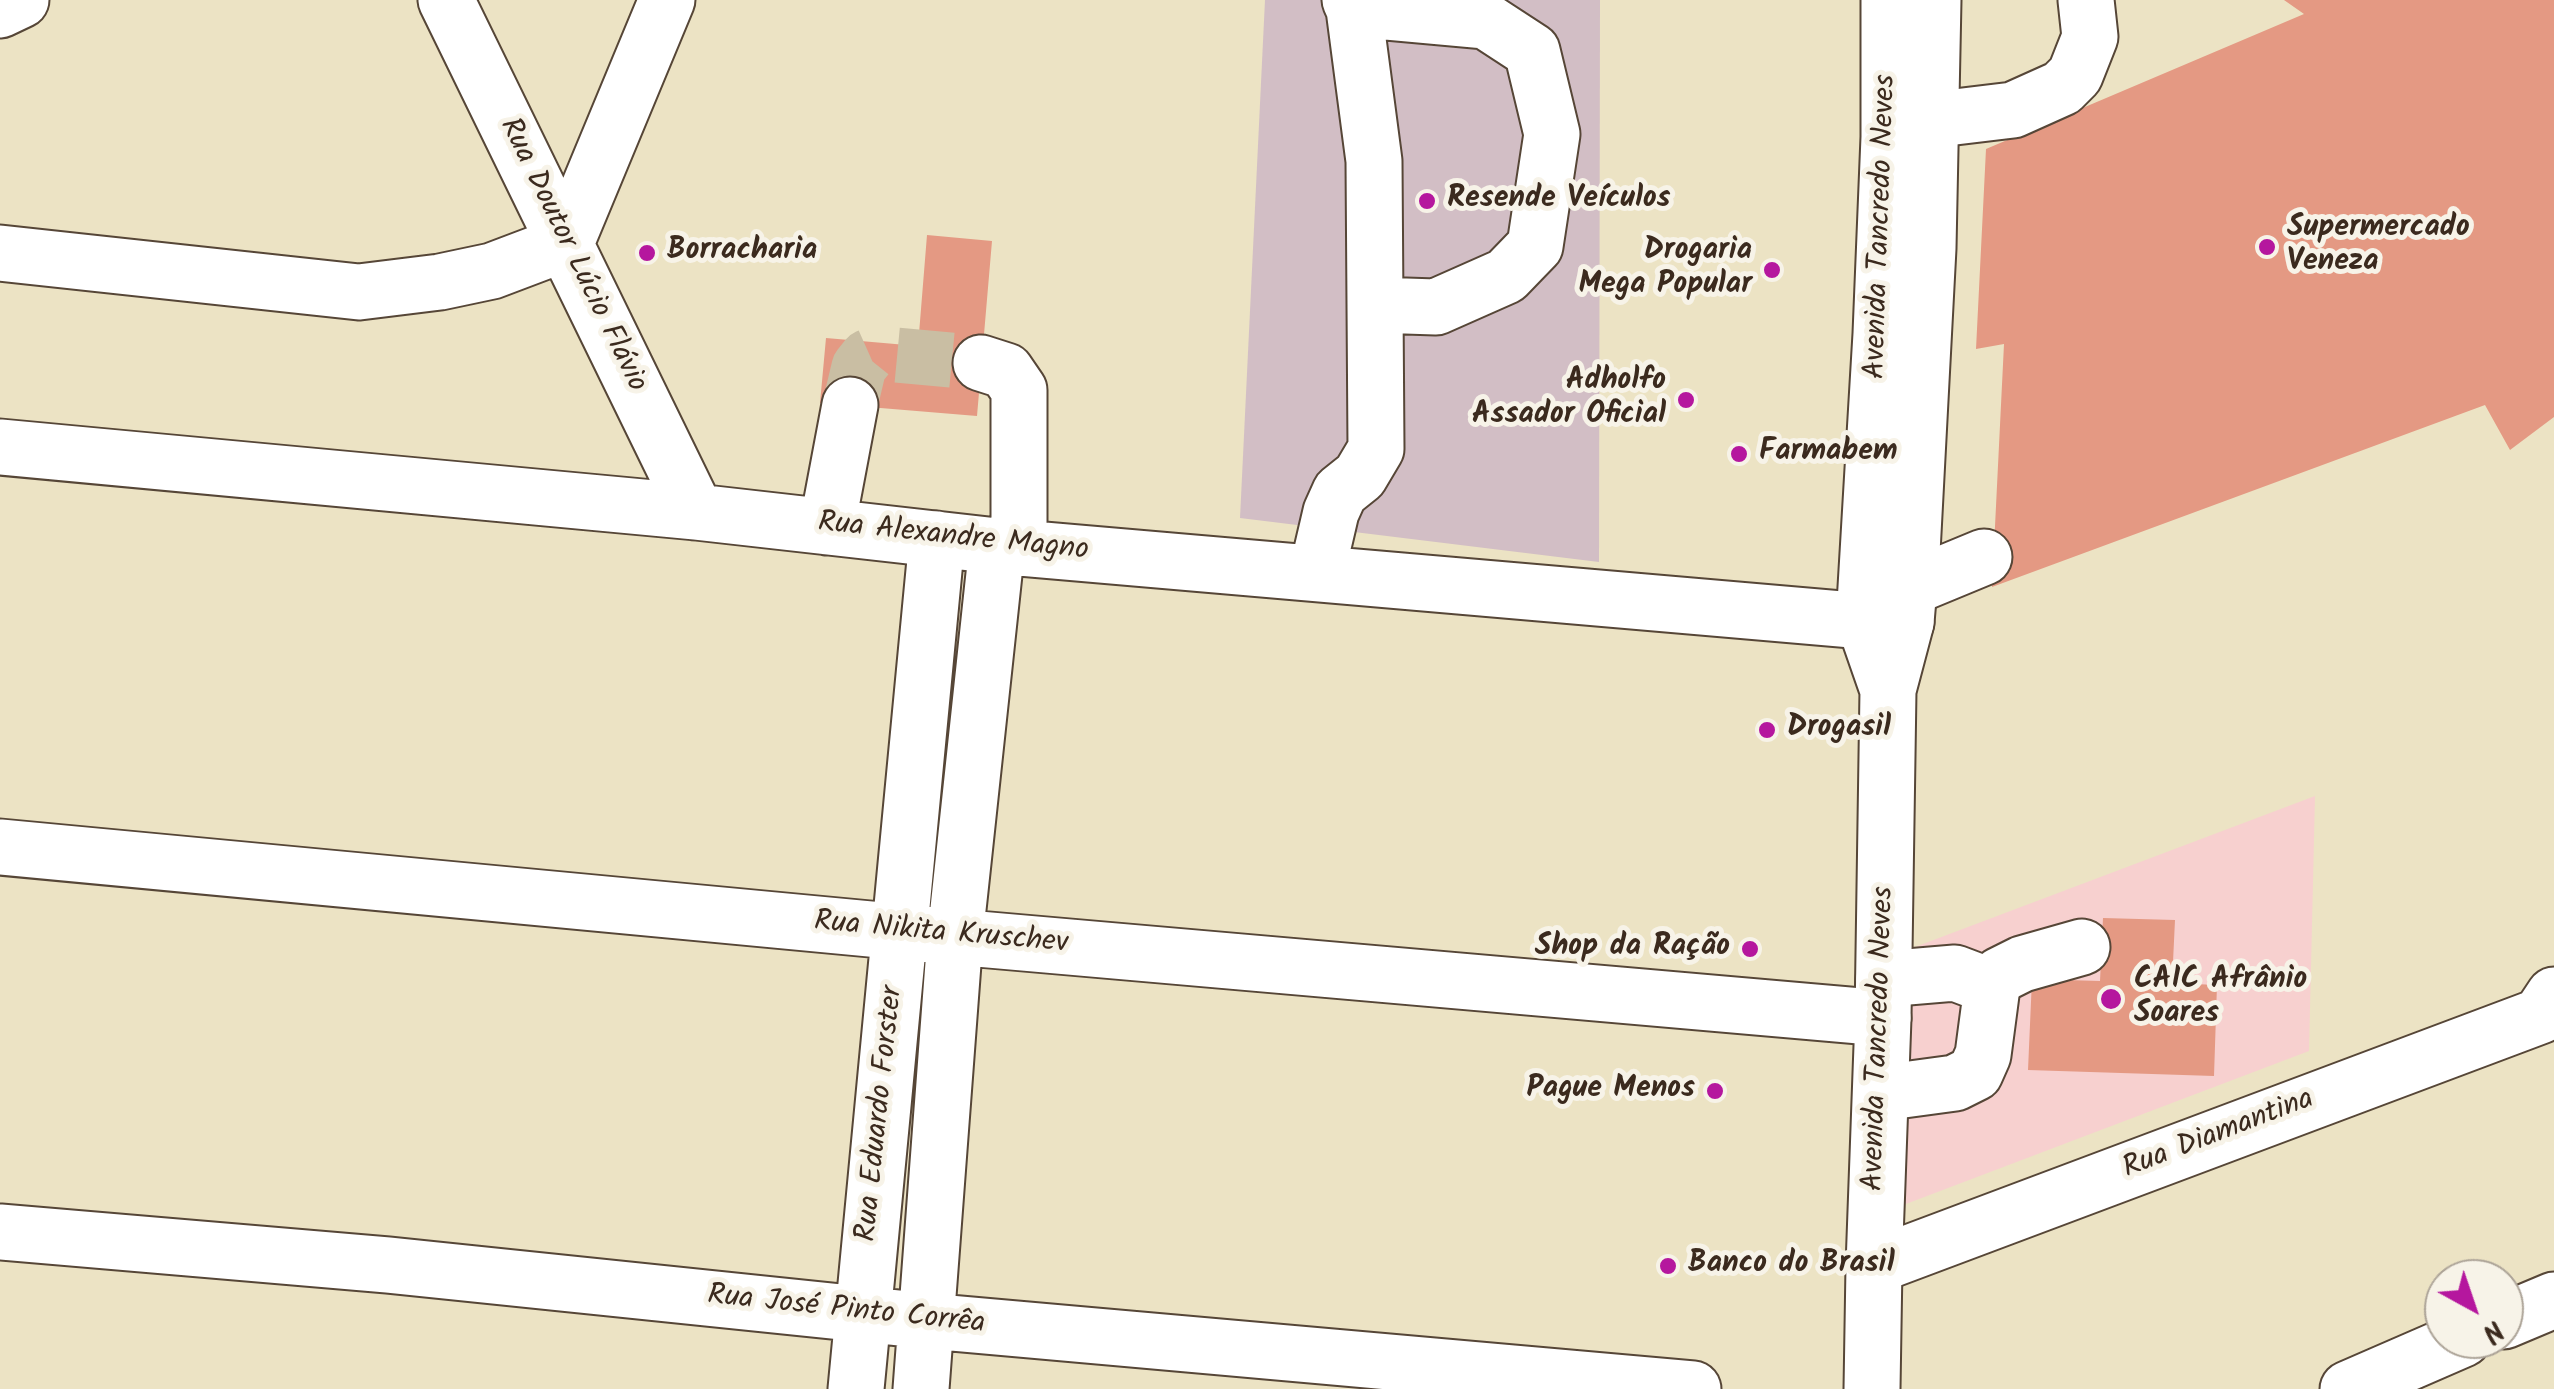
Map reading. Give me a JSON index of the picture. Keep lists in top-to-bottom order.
{
  "streets": {
    "street": [
      "Avenida Tancredo Neves",
      "Rua Doutor Lúcio Flávio",
      "Rua Alexandre Magno",
      "Rua Nikita Kruschev",
      "Rua Eduardo Forster",
      "Rua Diamantina",
      "Rua José Pinto Corrêa"
    ]
  },
  "crossings": [
    ["Avenida Tancredo Neves", "Rua Alexandre Magno"],
    ["Avenida Tancredo Neves", "Rua Nikita Kruschev"],
    ["Avenida Tancredo Neves", "Rua Diamantina"],
    ["Rua Doutor Lúcio Flávio", "Rua Alexandre Magno"],
    ["Rua Alexandre Magno", "Rua Eduardo Forster"],
    ["Rua Nikita Kruschev", "Rua Eduardo Forster"],
    ["Rua Eduardo Forster", "Rua José Pinto Corrêa"]
  ],
  "places": [
    "Resende Veículos",
    "Supermercado Veneza",
    "Borracharia",
    "Drogaria Mega Popular",
    "Adholfo Assador Oficial",
    "Farmabem",
    "Drogasil",
    "Shop da Ração",
    "CAIC Afrânio Soares",
    "Pague Menos",
    "Banco do Brasil"
  ],
  "north": "bottom right"
}
